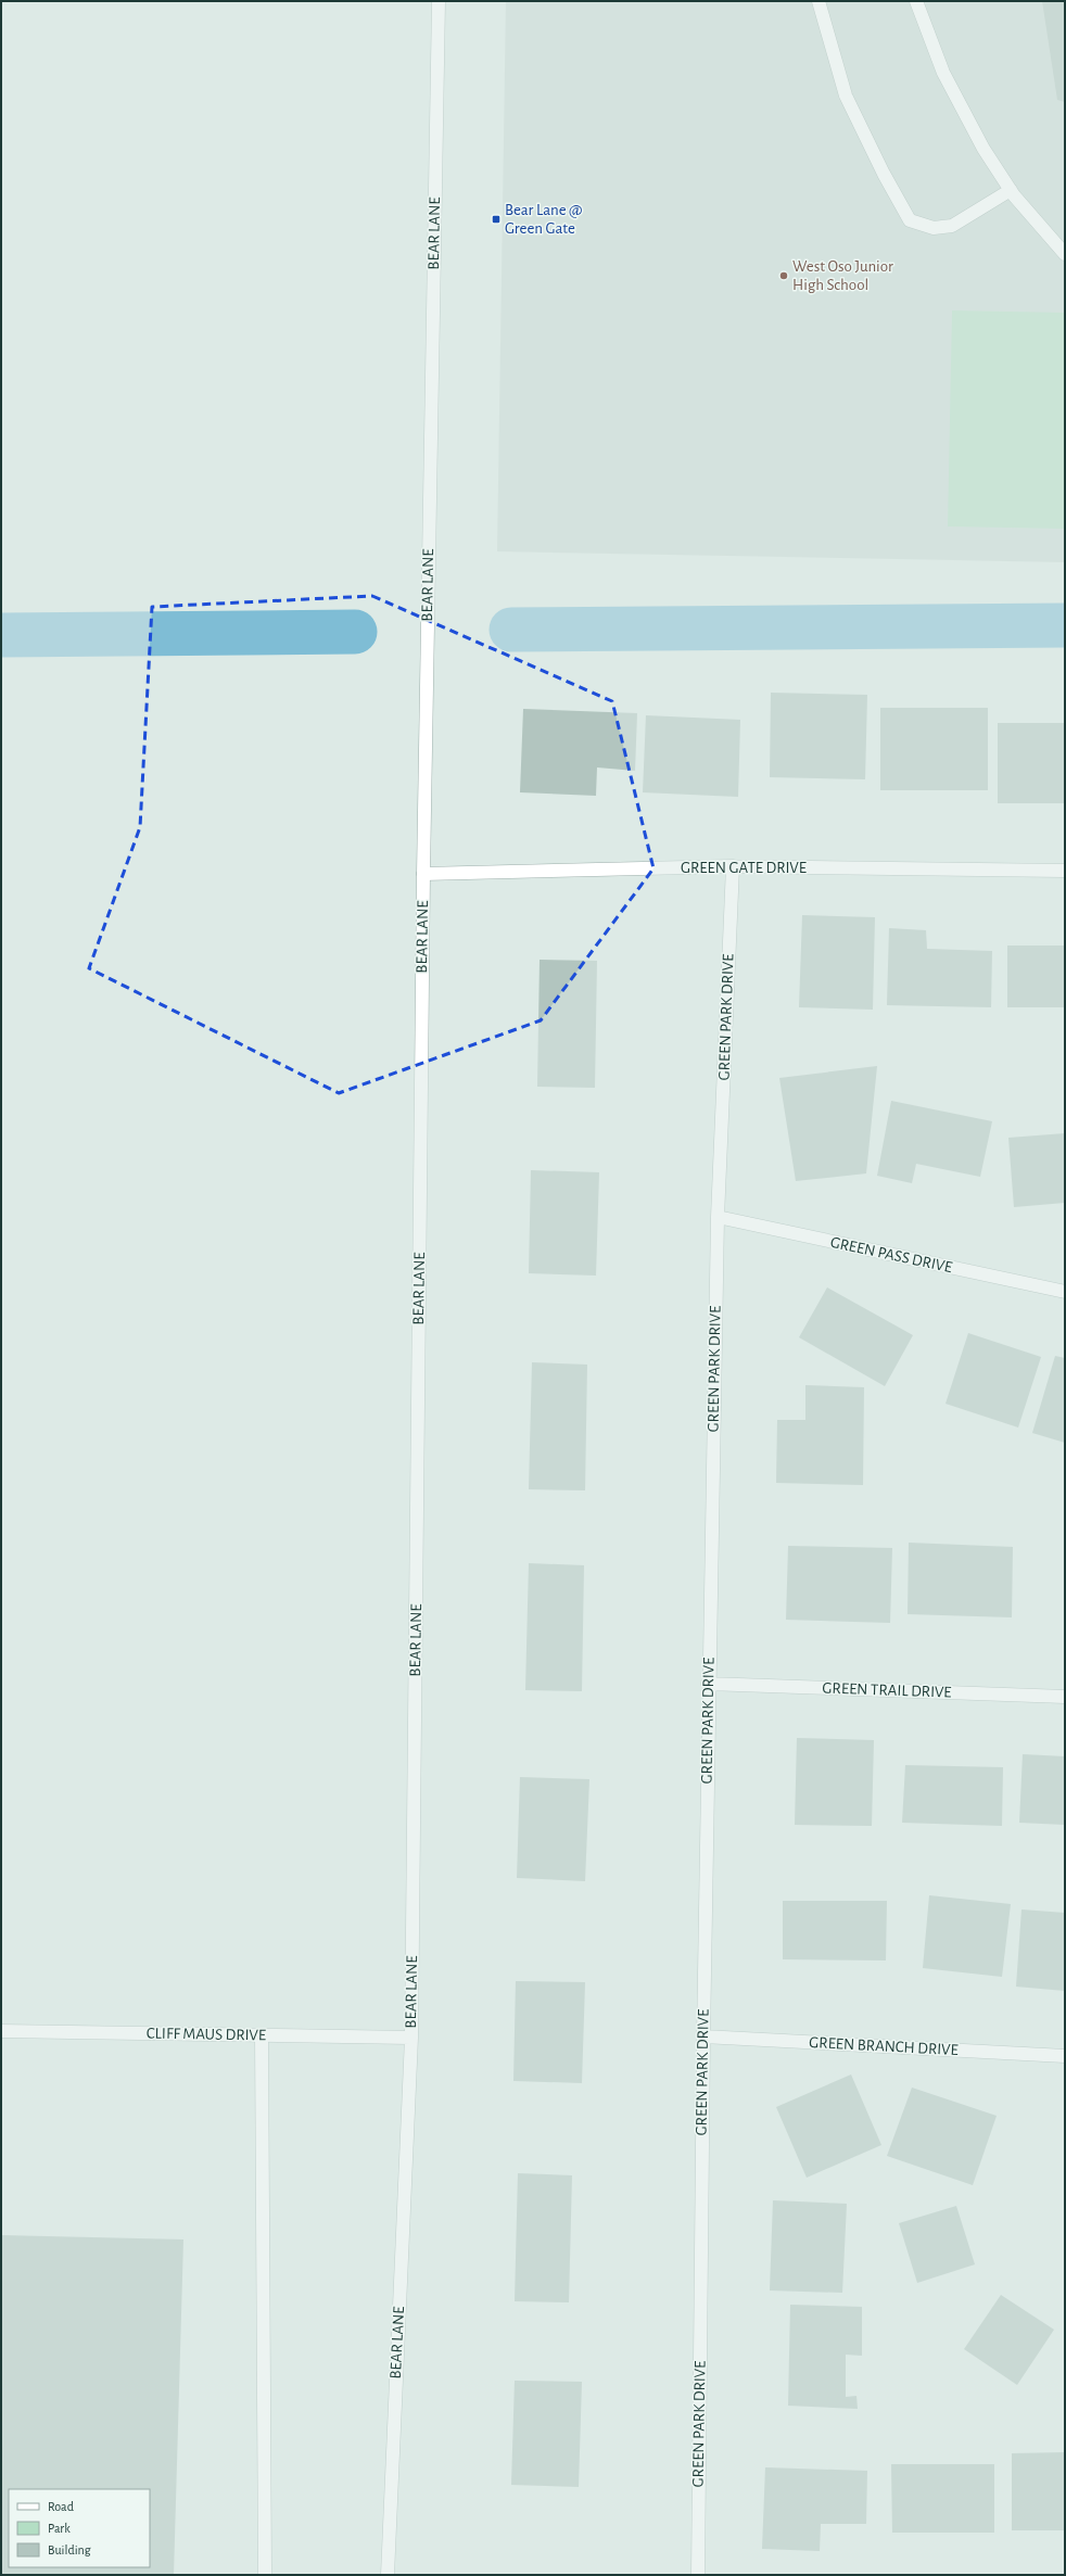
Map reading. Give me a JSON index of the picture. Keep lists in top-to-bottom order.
{
  "streets": {
    "street": [
      "BEAR LANE",
      "GREEN GATE DRIVE",
      "GREEN PARK DRIVE",
      "GREEN PASS DRIVE",
      "GREEN TRAIL DRIVE",
      "CLIFF MAUS DRIVE",
      "GREEN BRANCH DRIVE"
    ]
  },
  "crossings": [
    ["BEAR LANE", "GREEN GATE DRIVE"],
    ["BEAR LANE", "CLIFF MAUS DRIVE"],
    ["GREEN GATE DRIVE", "GREEN PARK DRIVE"],
    ["GREEN PARK DRIVE", "GREEN PASS DRIVE"],
    ["GREEN PARK DRIVE", "GREEN TRAIL DRIVE"],
    ["GREEN PARK DRIVE", "GREEN BRANCH DRIVE"]
  ],
  "places": {
    "transit": ["Bear Lane @ Green Gate"],
    "other": ["West Oso Junior High School"]
  },
  "legend": ["Road", "Park", "Building"]
}
